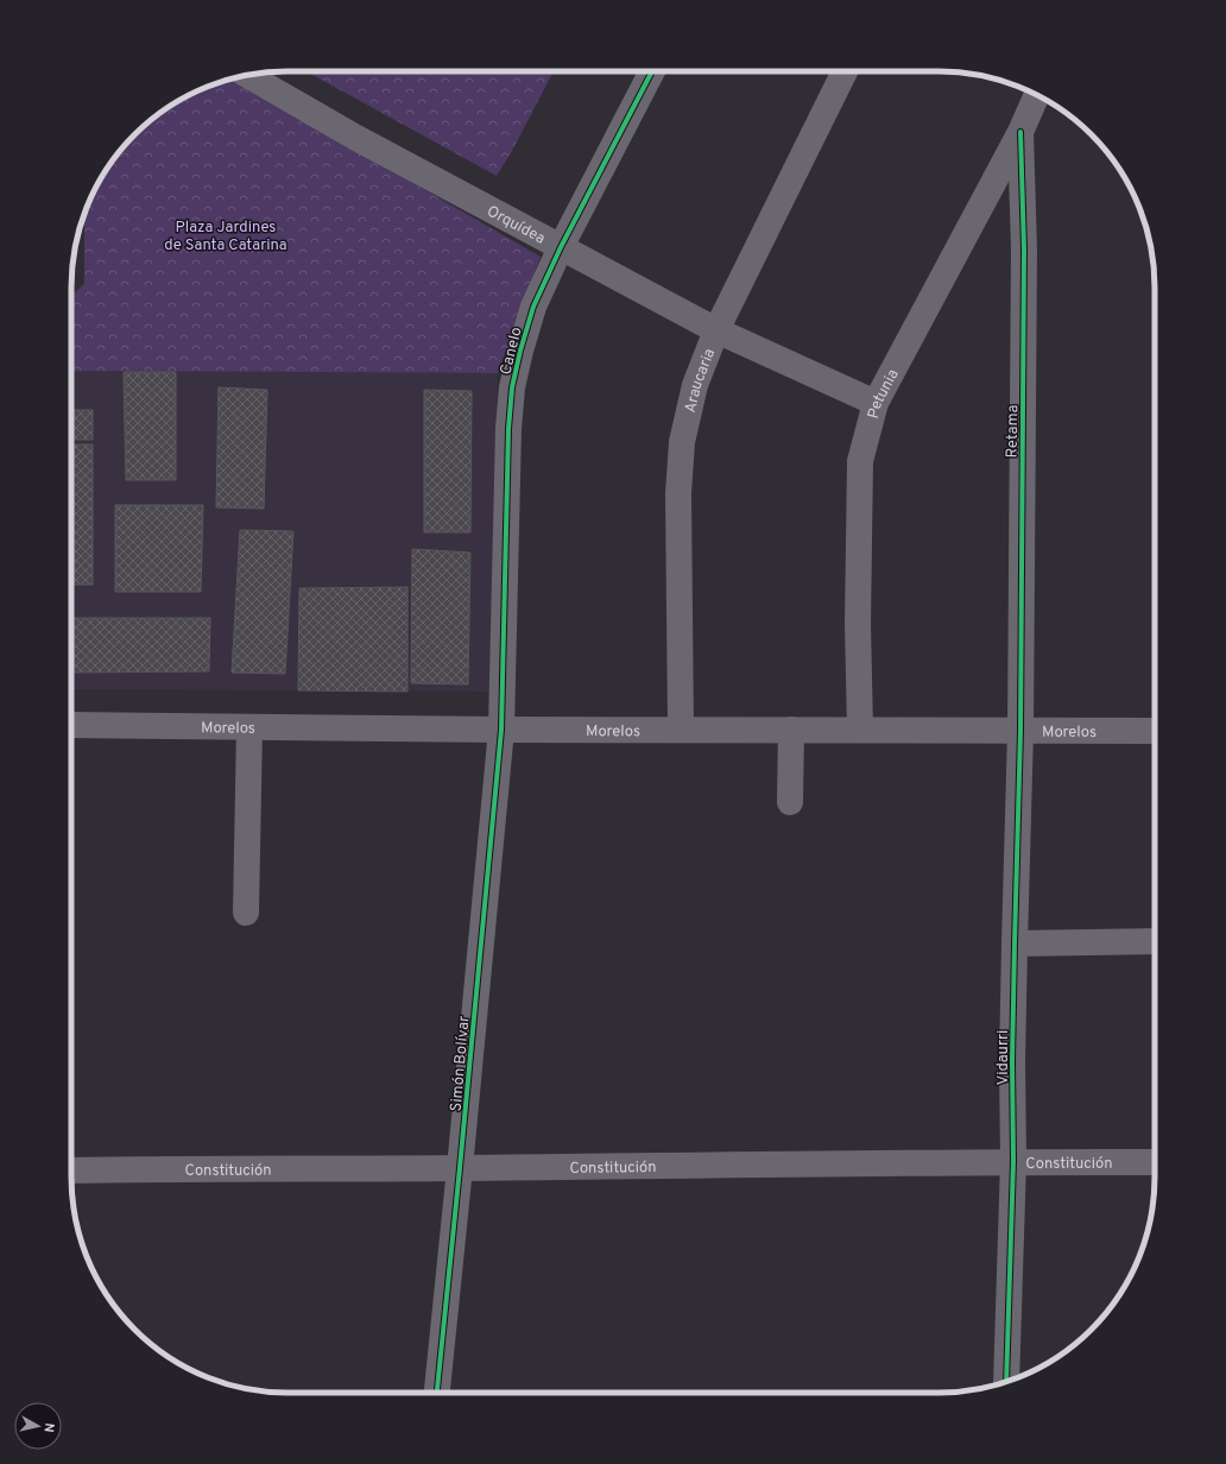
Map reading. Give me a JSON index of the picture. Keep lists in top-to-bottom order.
{
  "streets": {
    "street": [
      "Orquídea",
      "Canelo",
      "Araucaria",
      "Petunia",
      "Retama",
      "Morelos",
      "Vidaurri",
      "Simón Bolívar",
      "Constitución"
    ]
  },
  "crossings": [
    ["Orquídea", "Canelo"],
    ["Orquídea", "Araucaria"],
    ["Orquídea", "Petunia"],
    ["Canelo", "Morelos"],
    ["Canelo", "Simón Bolívar"],
    ["Araucaria", "Morelos"],
    ["Petunia", "Retama"],
    ["Petunia", "Morelos"],
    ["Retama", "Morelos"],
    ["Retama", "Vidaurri"],
    ["Morelos", "Vidaurri"],
    ["Morelos", "Simón Bolívar"],
    ["Vidaurri", "Constitución"],
    ["Simón Bolívar", "Constitución"]
  ],
  "parks": ["Plaza Jardines de Santa Catarina"],
  "north": "right"
}
